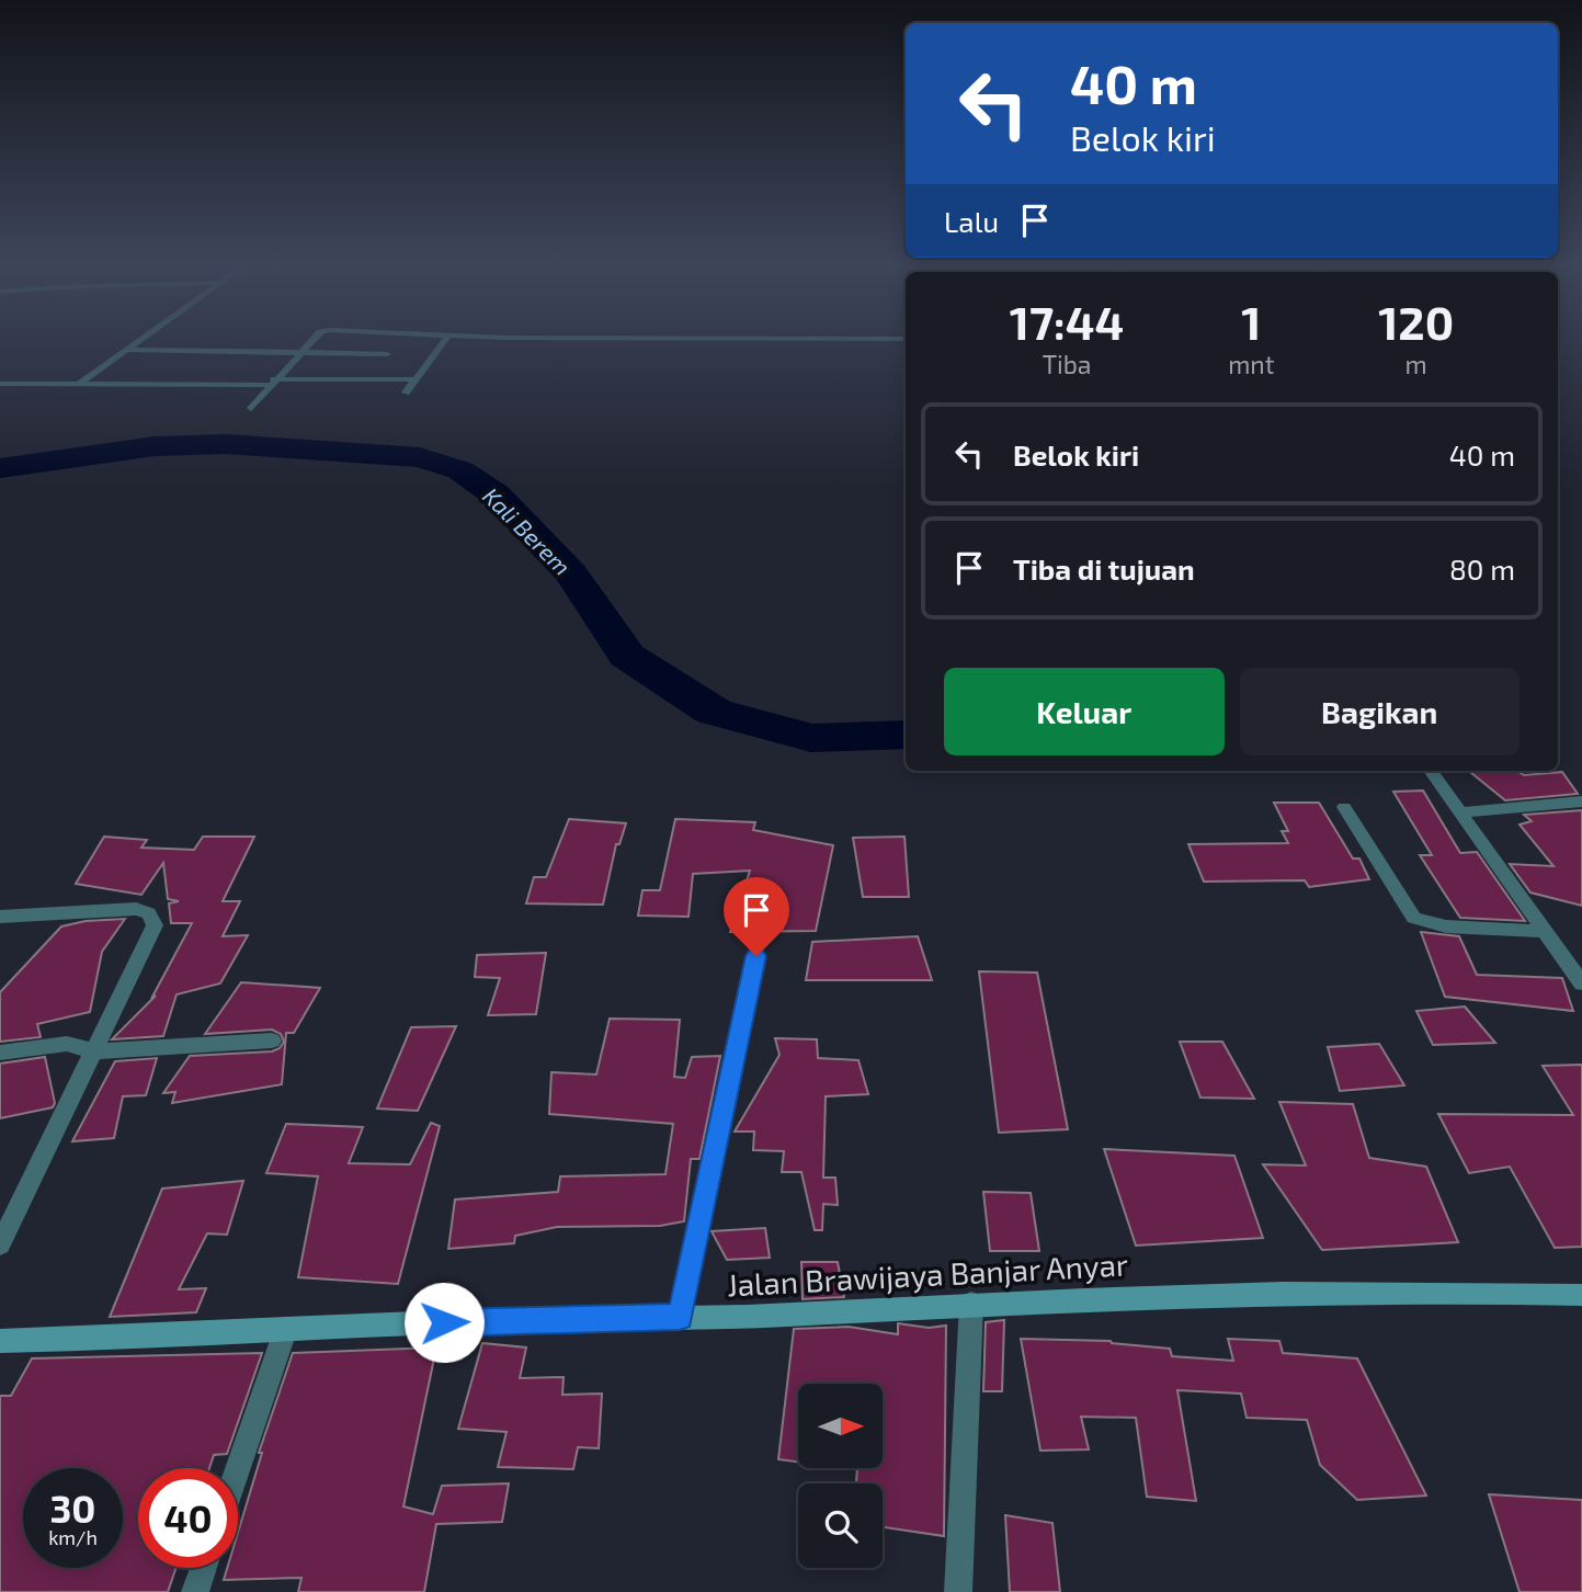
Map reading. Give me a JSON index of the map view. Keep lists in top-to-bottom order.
{
  "streets": {
    "street": ["Jalan Brawijaya Banjar Anyar"]
  },
  "water": ["Kali Berem"],
  "north": "right",
  "page": {
    "turn": ["40 m", "Belok kiri"],
    "then": "Lalu",
    "eta": [
      "17:44",
      "Tiba",
      "1",
      "mnt",
      "120",
      "m"
    ],
    "list": [
      {
        "name": "Belok kiri",
        "value": "40 m"
      },
      {
        "name": "Tiba di tujuan",
        "value": "80 m"
      }
    ],
    "buttons": ["Keluar", "Bagikan"],
    "speed": "30 km/h",
    "limit": "40"
  }
}
